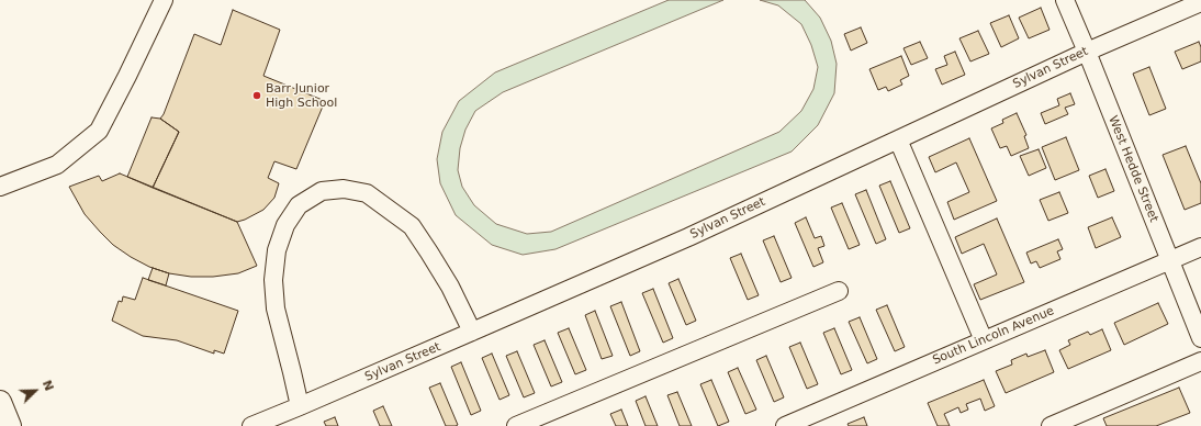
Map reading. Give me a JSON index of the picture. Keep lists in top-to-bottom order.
{
  "streets": {
    "street": ["Sylvan Street", "West Hedde Street", "South Lincoln Avenue"]
  },
  "crossings": [
    ["Sylvan Street", "West Hedde Street"],
    ["West Hedde Street", "South Lincoln Avenue"]
  ],
  "places": ["Barr Junior High School"],
  "north": "top right"
}
